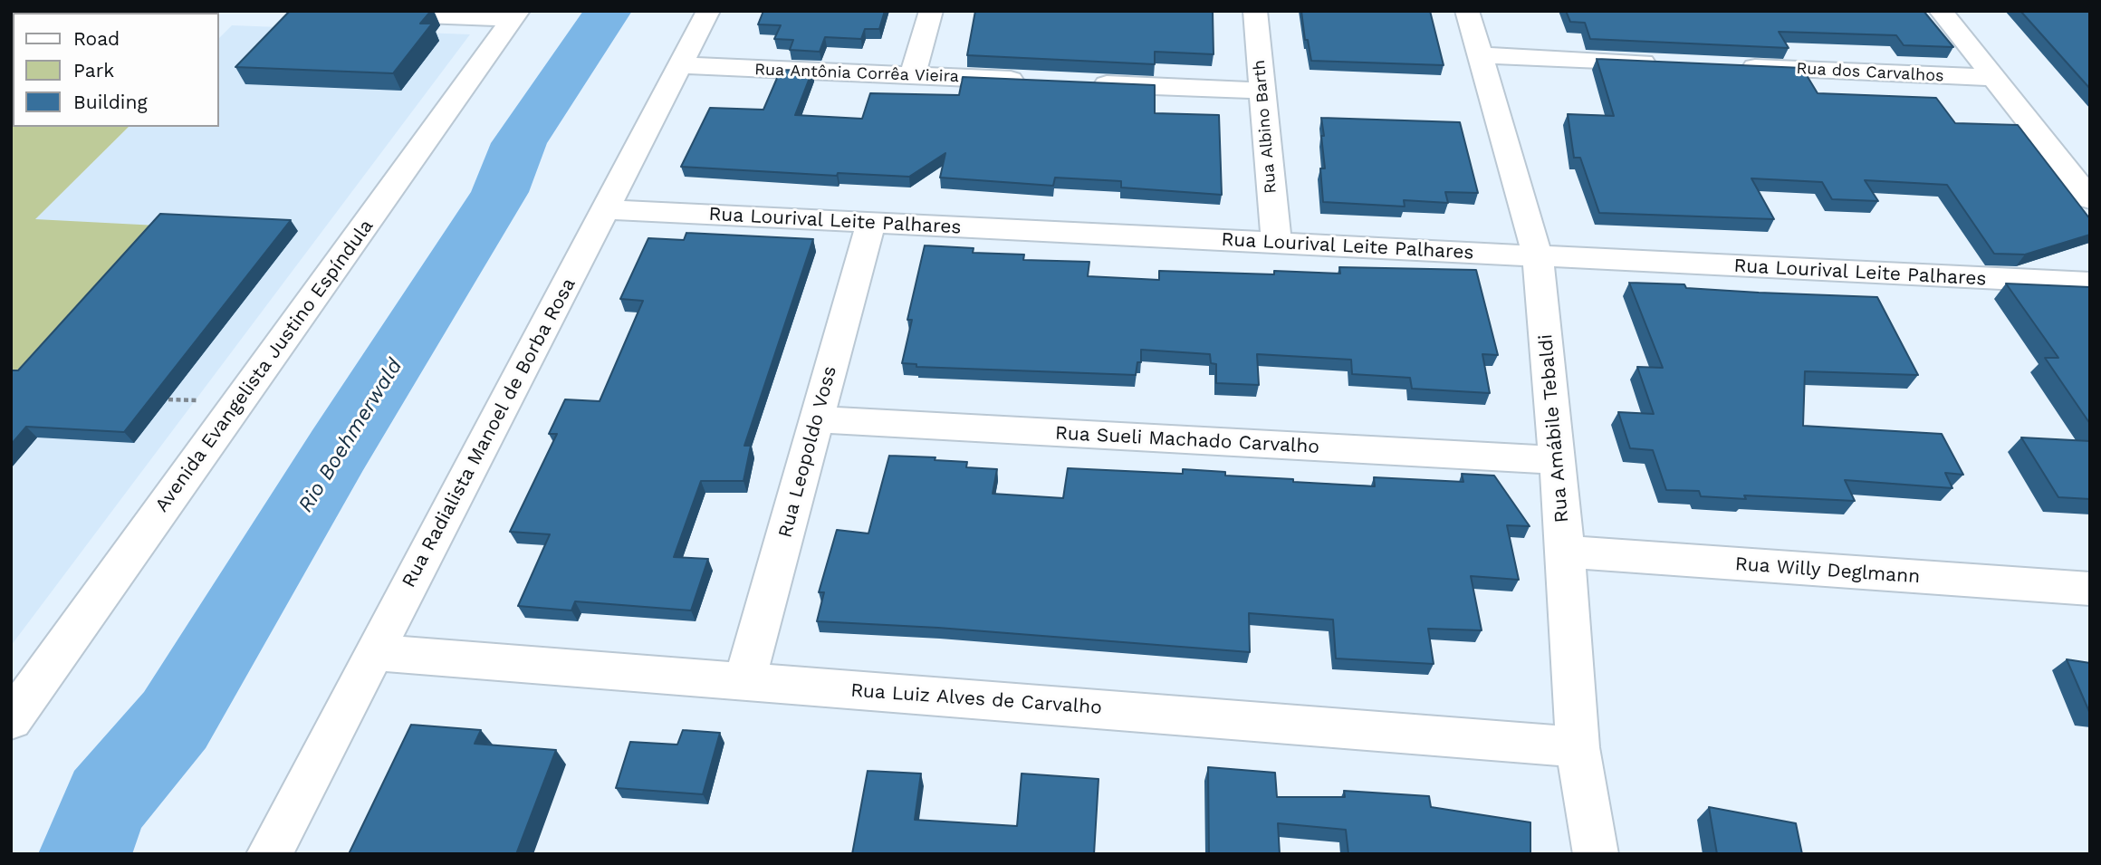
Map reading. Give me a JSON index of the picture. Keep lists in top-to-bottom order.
{
  "streets": {
    "street": [
      "Rua dos Carvalhos",
      "Rua Antônia Corrêa Vieira",
      "Rua Albino Barth",
      "Rua Lourival Leite Palhares",
      "Avenida Evangelista Justino Espíndula",
      "Rua Amábile Tebaldi",
      "Rua Radialista Manoel de Borba Rosa",
      "Rua Sueli Machado Carvalho",
      "Rua Leopoldo Voss",
      "Rua Willy Deglmann",
      "Rua Luiz Alves de Carvalho"
    ]
  },
  "crossings": [
    ["Rua Antônia Corrêa Vieira", "Rua Radialista Manoel de Borba Rosa"],
    ["Rua Albino Barth", "Rua Lourival Leite Palhares"],
    ["Rua Lourival Leite Palhares", "Rua Amábile Tebaldi"],
    ["Rua Lourival Leite Palhares", "Rua Radialista Manoel de Borba Rosa"],
    ["Rua Lourival Leite Palhares", "Rua Leopoldo Voss"],
    ["Rua Amábile Tebaldi", "Rua Sueli Machado Carvalho"],
    ["Rua Amábile Tebaldi", "Rua Willy Deglmann"],
    ["Rua Amábile Tebaldi", "Rua Luiz Alves de Carvalho"],
    ["Rua Radialista Manoel de Borba Rosa", "Rua Luiz Alves de Carvalho"],
    ["Rua Sueli Machado Carvalho", "Rua Leopoldo Voss"],
    ["Rua Leopoldo Voss", "Rua Luiz Alves de Carvalho"]
  ],
  "water": ["Rio Boehmerwald"],
  "legend": ["Road", "Park", "Building"]
}
